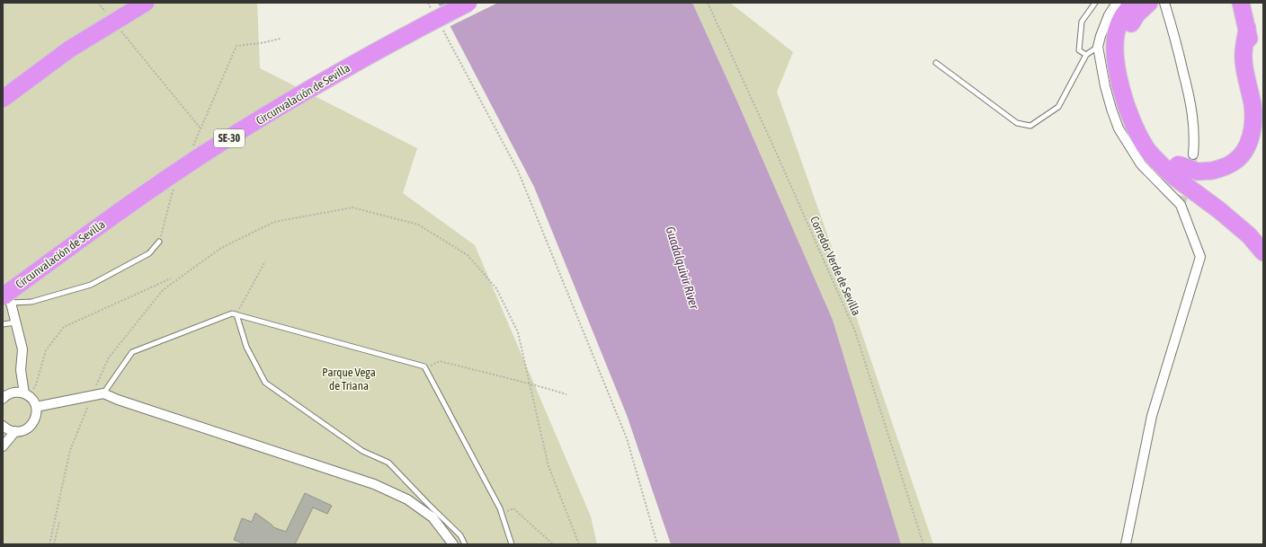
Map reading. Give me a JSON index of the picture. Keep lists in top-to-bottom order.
{
  "streets": {
    "highway": ["Circunvalación de Sevilla", "SE-30"],
    "path": ["Corredor Verde de Sevilla"]
  },
  "water": ["Guadalquivir River"],
  "parks": ["Parque Vega de Triana"]
}
